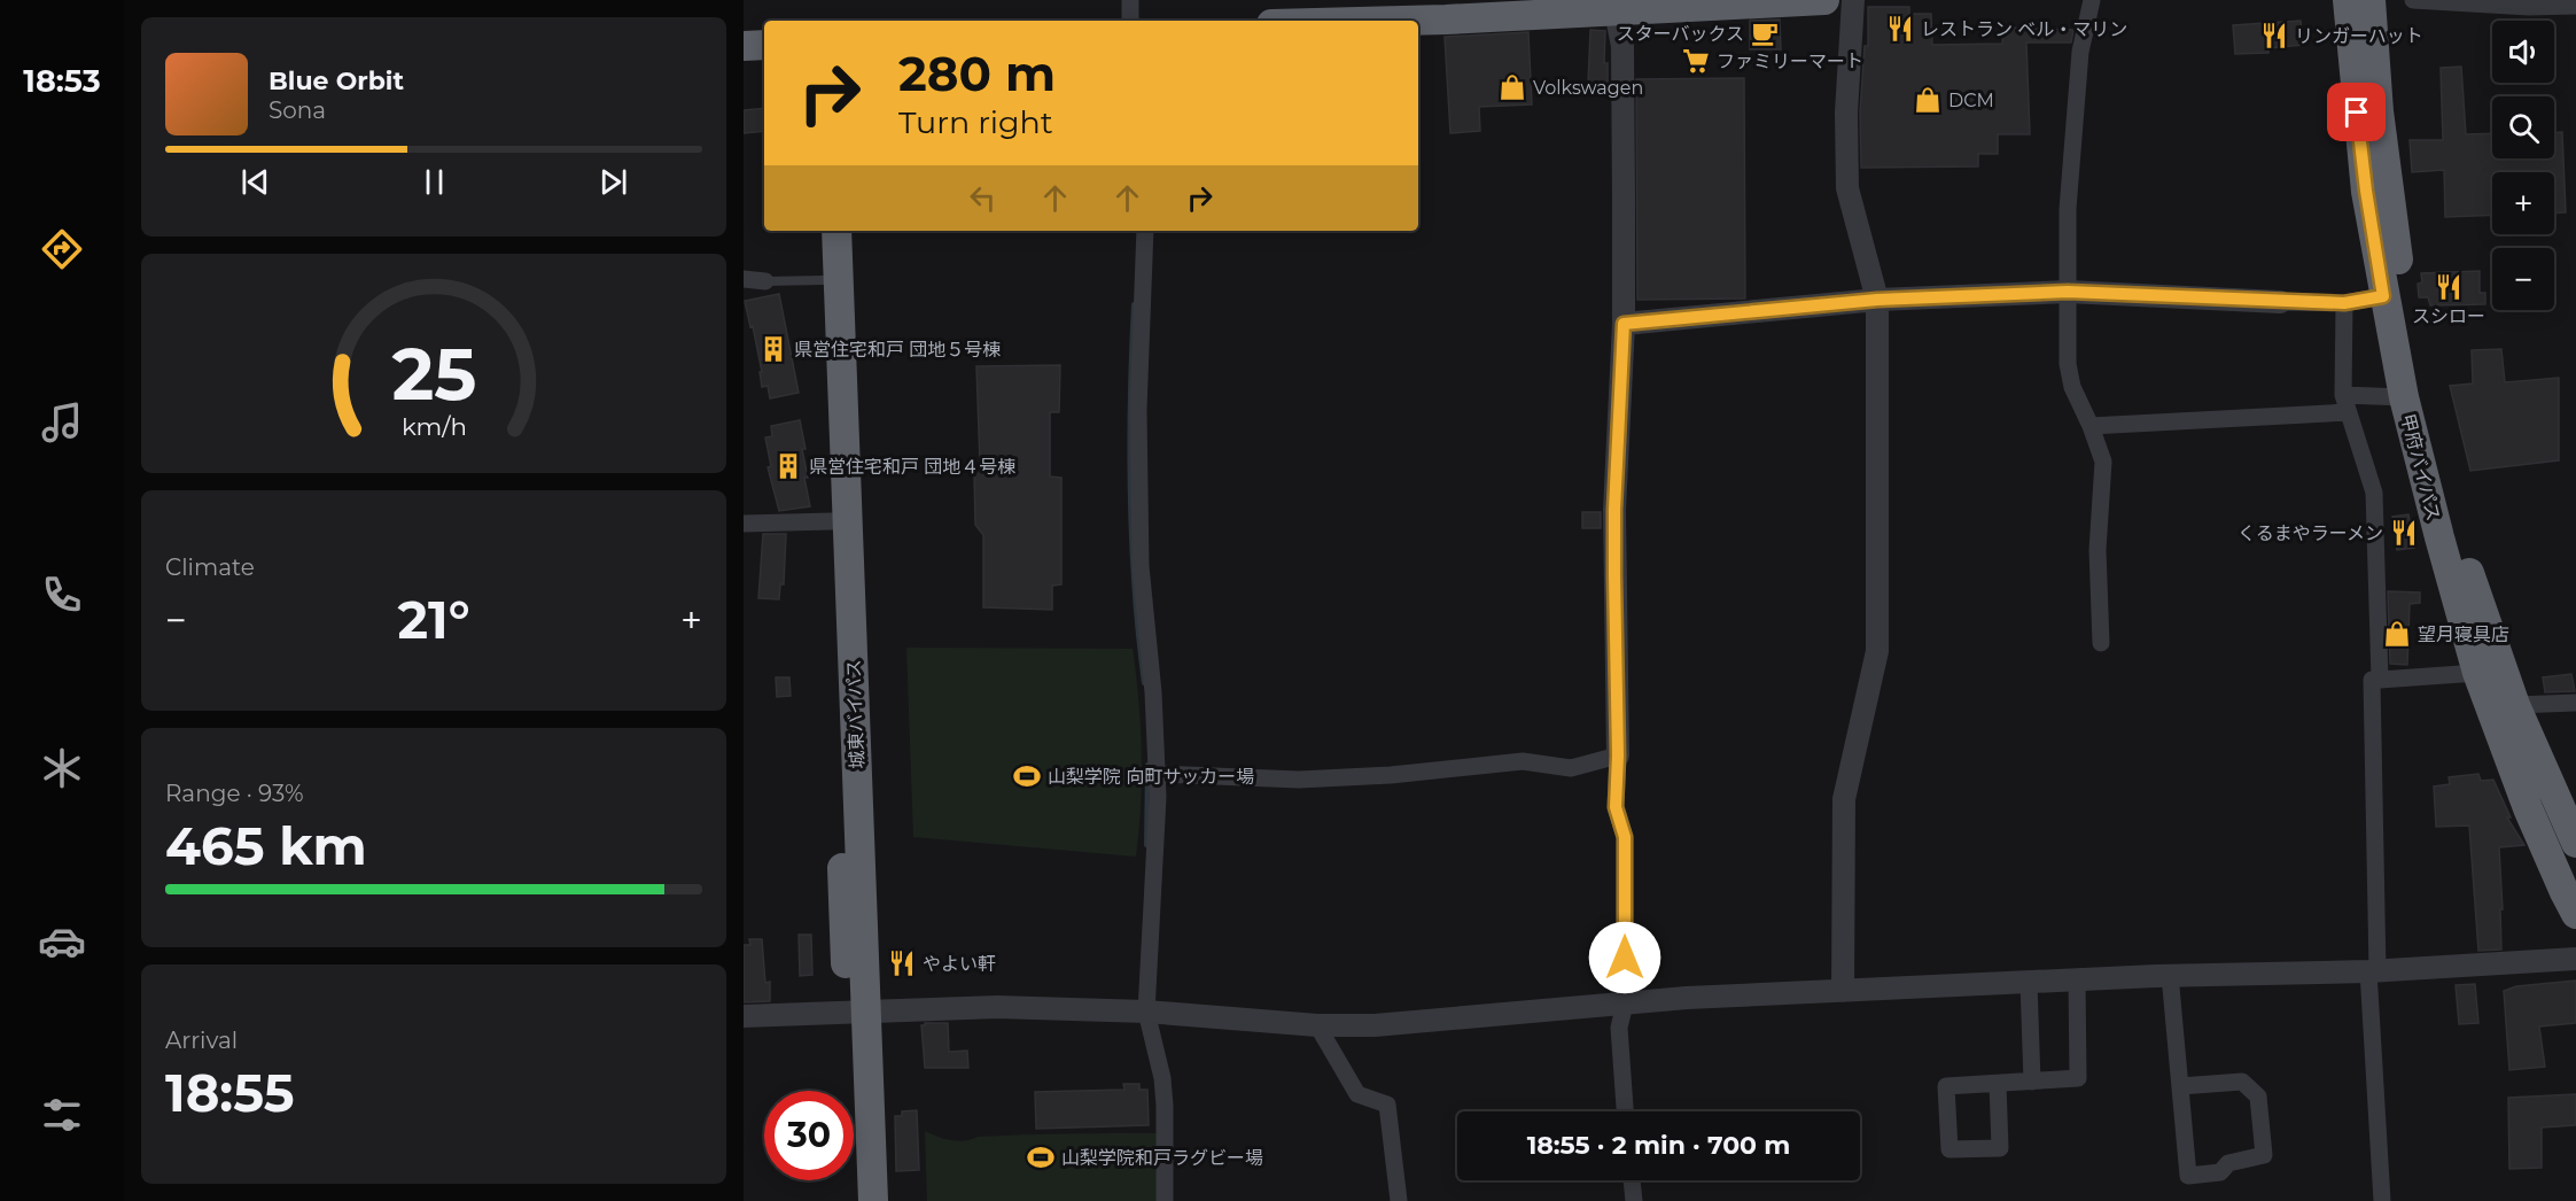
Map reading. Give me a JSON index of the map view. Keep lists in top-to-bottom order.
{
  "streets": {
    "highway": ["甲府バイパス", "城東バイパス"]
  },
  "places": {
    "restaurant": [
      "レストラン ベル・マリン",
      "リンガーハット",
      "スシロー",
      "くるまやラーメン",
      "やよい軒"
    ],
    "cafe": ["スターバックス"],
    "supermarket": ["ファミリーマート"],
    "shop": ["Volkswagen", "DCM", "望月寝具店"],
    "building": ["県営住宅和戸 団地５号棟", "県営住宅和戸 団地４号棟"],
    "sports": ["山梨学院 向町サッカー場", "山梨学院和戸ラグビー場"]
  },
  "page": {
    "tabs": "18:53",
    "map_buttons": ["+", "−"],
    "turn": ["280 m", "Turn right"],
    "song": ["Blue Orbit", "Sona"],
    "tile": [
      "Climate",
      ["Range · 93%", "465 km"],
      ["Arrival", "18:55"]
    ],
    "heat": ["−", "21°", "+"],
    "limit": "30",
    "trip": "18:55 · 2 min · 700 m",
    "gauge": ["25", "km/h"]
  }
}
